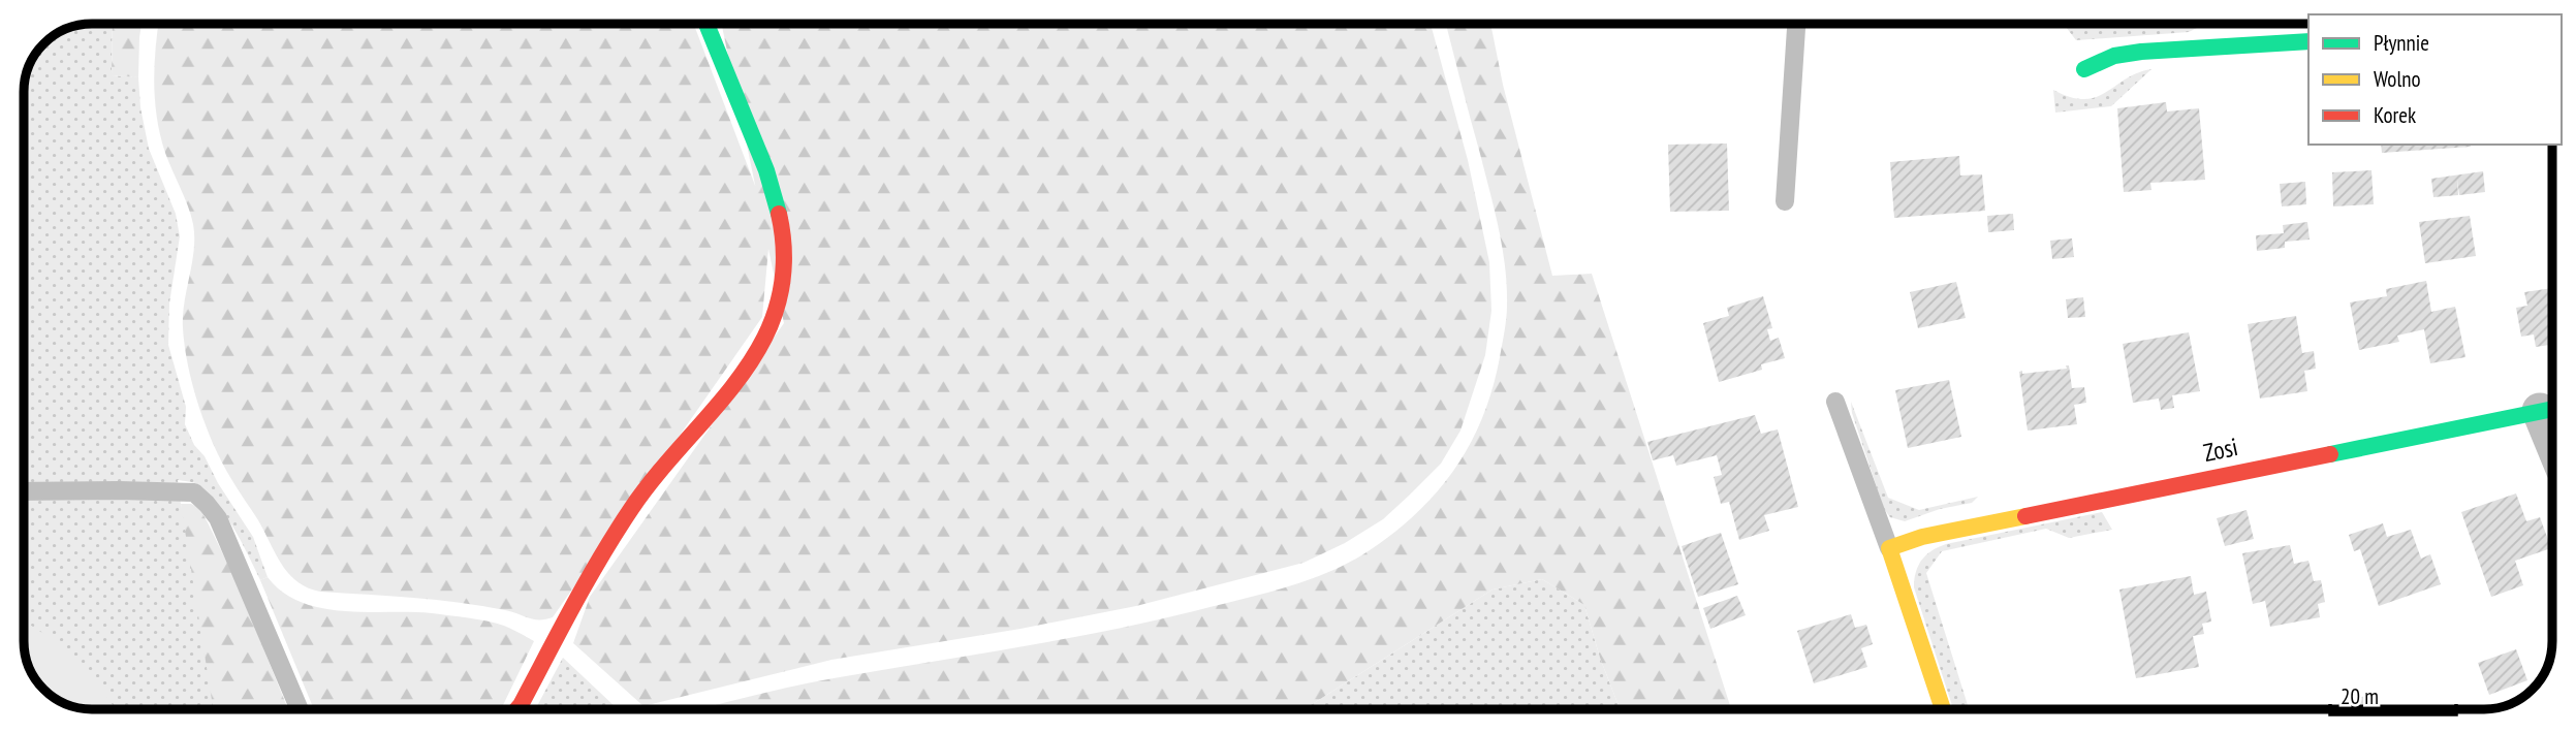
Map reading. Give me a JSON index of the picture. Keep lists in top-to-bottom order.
{
  "streets": {
    "street": ["Zosi"]
  },
  "legend": ["Płynnie", "Wolno", "Korek"],
  "scale_bar": "20 m"
}
